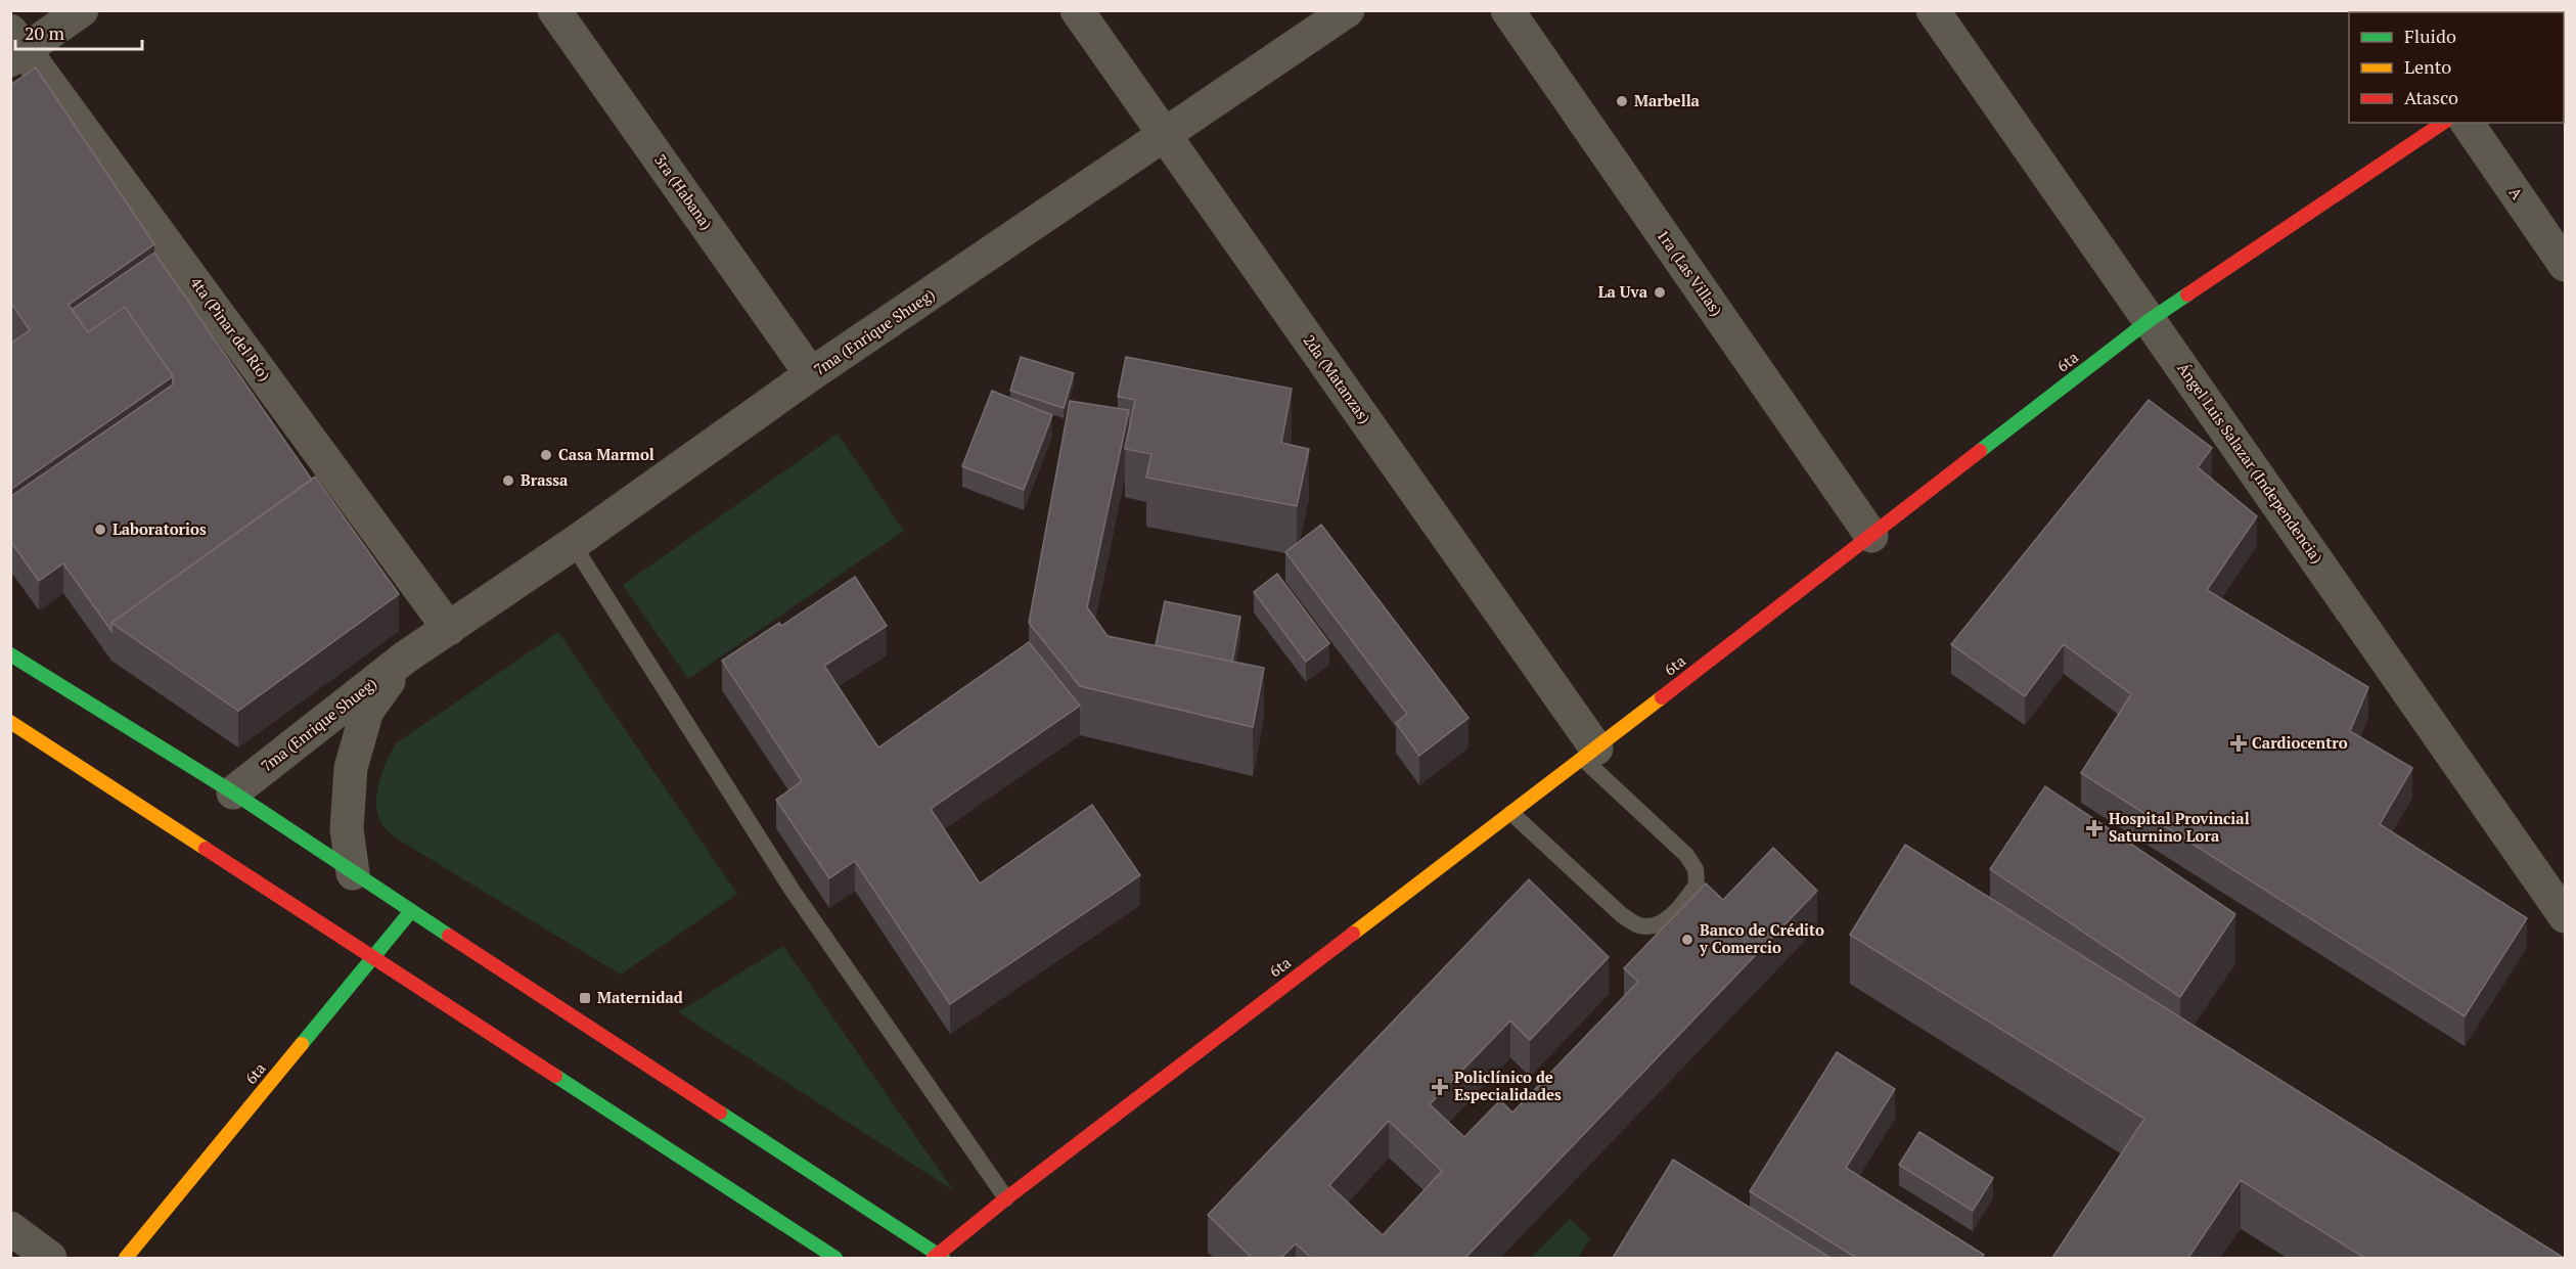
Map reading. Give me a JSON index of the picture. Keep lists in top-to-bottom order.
{
  "streets": {
    "street": [
      "3ra (Habana)",
      "A",
      "1ra (Las Villas)",
      "4ta (Pinar del Río)",
      "7ma (Enrique Shueg)",
      "6ta",
      "2da (Matanzas)",
      "Ángel Luis Salazar (Independencia)"
    ]
  },
  "crossings": [
    ["3ra (Habana)", "7ma (Enrique Shueg)"],
    ["1ra (Las Villas)", "6ta"],
    ["4ta (Pinar del Río)", "7ma (Enrique Shueg)"],
    ["7ma (Enrique Shueg)", "2da (Matanzas)"],
    ["6ta", "2da (Matanzas)"],
    ["6ta", "Ángel Luis Salazar (Independencia)"]
  ],
  "places": {
    "other": [
      "Marbella",
      "La Uva",
      "Casa Marmol",
      "Brassa",
      "Laboratorios",
      "Banco de Crédito y Comercio"
    ],
    "health": ["Cardiocentro", "Hospital Provincial Saturnino Lora", "Policlínico de Especialidades"],
    "transit": ["Maternidad"]
  },
  "legend": ["Fluido", "Lento", "Atasco"],
  "scale_bar": "20 m"
}
